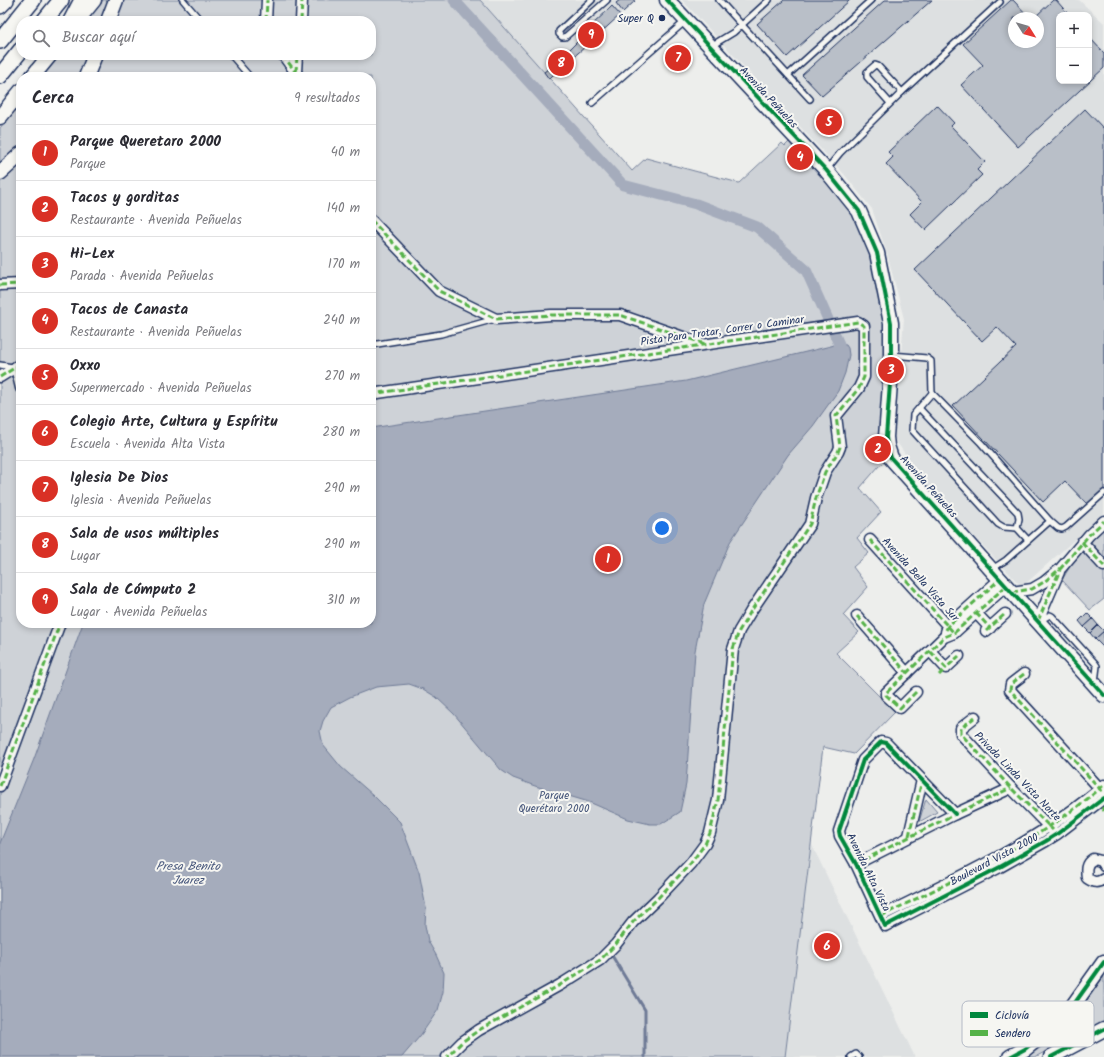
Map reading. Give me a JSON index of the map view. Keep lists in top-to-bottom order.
{
  "streets": {
    "street": [
      "Avenida Peñuelas",
      "Pista Para Trotar, Correr o Caminar",
      "Avenida Bella Vista Sur",
      "Privada Linda Vista Norte",
      "Boulevard Vista 2000",
      "Avenida Alta Vista"
    ]
  },
  "crossings": [
    ["Privada Linda Vista Norte", "Boulevard Vista 2000"],
    ["Boulevard Vista 2000", "Avenida Alta Vista"]
  ],
  "water": ["Presa Benito Juarez"],
  "parks": ["Parque Querétaro 2000"],
  "places": ["Super Q"],
  "legend": ["Ciclovía", "Sendero"],
  "north": "bottom right",
  "page": {
    "map_buttons": ["+", "−"],
    "search": "Buscar aquí",
    "pins": [
      "9",
      "7",
      "8",
      "5",
      "4",
      "3",
      "2",
      "1",
      "6"
    ],
    "heading": ["Cerca", "9 resultados"],
    "list": [
      {
        "mark": "1",
        "name": "Parque Queretaro 2000",
        "note": "Parque",
        "value": "40 m"
      },
      {
        "mark": "2",
        "name": "Tacos y gorditas",
        "note": "Restaurante · Avenida Peñuelas",
        "value": "140 m"
      },
      {
        "mark": "3",
        "name": "Hi-Lex",
        "note": "Parada · Avenida Peñuelas",
        "value": "170 m"
      },
      {
        "mark": "4",
        "name": "Tacos de Canasta",
        "note": "Restaurante · Avenida Peñuelas",
        "value": "240 m"
      },
      {
        "mark": "5",
        "name": "Oxxo",
        "note": "Supermercado · Avenida Peñuelas",
        "value": "270 m"
      },
      {
        "mark": "6",
        "name": "Colegio Arte, Cultura y Espíritu",
        "note": "Escuela · Avenida Alta Vista",
        "value": "280 m"
      },
      {
        "mark": "7",
        "name": "Iglesia De Dios",
        "note": "Iglesia · Avenida Peñuelas",
        "value": "290 m"
      },
      {
        "mark": "8",
        "name": "Sala de usos múltiples",
        "note": "Lugar",
        "value": "290 m"
      },
      {
        "mark": "9",
        "name": "Sala de Cómputo 2",
        "note": "Lugar · Avenida Peñuelas",
        "value": "310 m"
      }
    ]
  }
}
